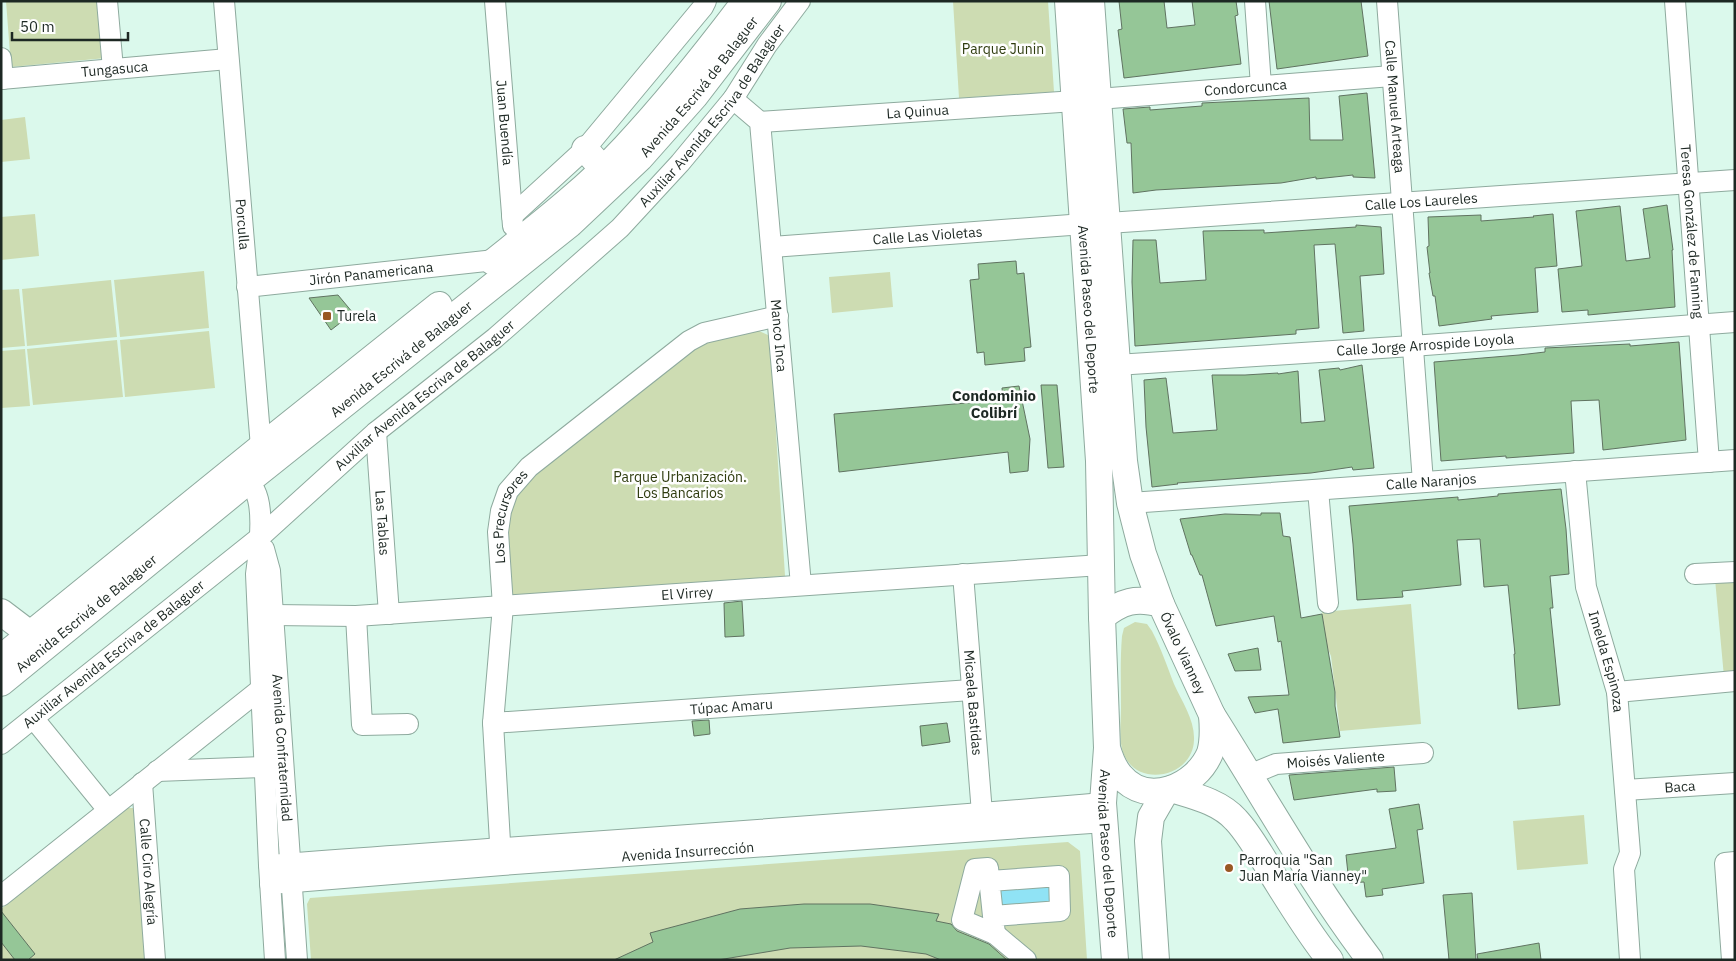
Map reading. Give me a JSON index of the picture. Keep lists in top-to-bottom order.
{
  "streets": {
    "main road": ["Avenida Escrivá de Balaguer", "Avenida Paseo del Deporte", "Óvalo Vianney"],
    "street": [
      "Tungasuca",
      "Condorcunca",
      "Calle Manuel Arteaga",
      "La Quinua",
      "Auxiliar Avenida Escriva de Balaguer",
      "Juan Buendía",
      "Calle Los Laureles",
      "Porculla",
      "Teresa González de Fanning",
      "Calle Las Violetas",
      "Jirón Panamericana",
      "Manco Inca",
      "Calle Jorge Arrospide Loyola",
      "Calle Naranjos",
      "Los Precursores",
      "Las Tablas",
      "El Virrey",
      "Imelda Espinoza",
      "Micaela Bastidas",
      "Túpac Amaru",
      "Avenida Confraternidad",
      "Moisés Valiente",
      "Baca",
      "Avenida Insurrección",
      "Calle Ciro Alegría"
    ]
  },
  "crossings": [
    ["Tungasuca", "Porculla"],
    ["Avenida Escrivá de Balaguer", "Juan Buendía"],
    ["Avenida Escrivá de Balaguer", "Porculla"],
    ["Avenida Escrivá de Balaguer", "Jirón Panamericana"],
    ["Avenida Escrivá de Balaguer", "Avenida Confraternidad"],
    ["Condorcunca", "Calle Manuel Arteaga"],
    ["Condorcunca", "La Quinua"],
    ["Condorcunca", "Avenida Paseo del Deporte"],
    ["Calle Manuel Arteaga", "Calle Los Laureles"],
    ["Calle Manuel Arteaga", "Calle Jorge Arrospide Loyola"],
    ["Calle Manuel Arteaga", "Calle Naranjos"],
    ["La Quinua", "Avenida Paseo del Deporte"],
    ["La Quinua", "Manco Inca"],
    ["Auxiliar Avenida Escriva de Balaguer", "Las Tablas"],
    ["Auxiliar Avenida Escriva de Balaguer", "Avenida Confraternidad"],
    ["Juan Buendía", "Jirón Panamericana"],
    ["Calle Los Laureles", "Teresa González de Fanning"],
    ["Calle Los Laureles", "Calle Las Violetas"],
    ["Calle Los Laureles", "Avenida Paseo del Deporte"],
    ["Porculla", "Jirón Panamericana"],
    ["Teresa González de Fanning", "Calle Jorge Arrospide Loyola"],
    ["Teresa González de Fanning", "Calle Naranjos"],
    ["Calle Las Violetas", "Avenida Paseo del Deporte"],
    ["Calle Las Violetas", "Manco Inca"],
    ["Avenida Paseo del Deporte", "Calle Jorge Arrospide Loyola"],
    ["Avenida Paseo del Deporte", "Calle Naranjos"],
    ["Avenida Paseo del Deporte", "El Virrey"],
    ["Avenida Paseo del Deporte", "Óvalo Vianney"],
    ["Avenida Paseo del Deporte", "Avenida Insurrección"],
    ["Manco Inca", "Los Precursores"],
    ["Manco Inca", "El Virrey"],
    ["Calle Naranjos", "Imelda Espinoza"],
    ["Los Precursores", "El Virrey"],
    ["Los Precursores", "Túpac Amaru"],
    ["Los Precursores", "Avenida Insurrección"],
    ["Las Tablas", "El Virrey"],
    ["El Virrey", "Micaela Bastidas"],
    ["El Virrey", "Avenida Confraternidad"],
    ["Imelda Espinoza", "Baca"],
    ["Micaela Bastidas", "Túpac Amaru"],
    ["Micaela Bastidas", "Avenida Insurrección"],
    ["Avenida Confraternidad", "Avenida Insurrección"]
  ],
  "districts": ["Condominio Colibrí"],
  "parks": ["Parque Junin", "Parque Urbanización. Los Bancarios"],
  "places": {
    "transit": ["Turela"],
    "other": ["Parroquia \"San Juan María Vianney\""]
  },
  "scale_bar": "50 m"
}
